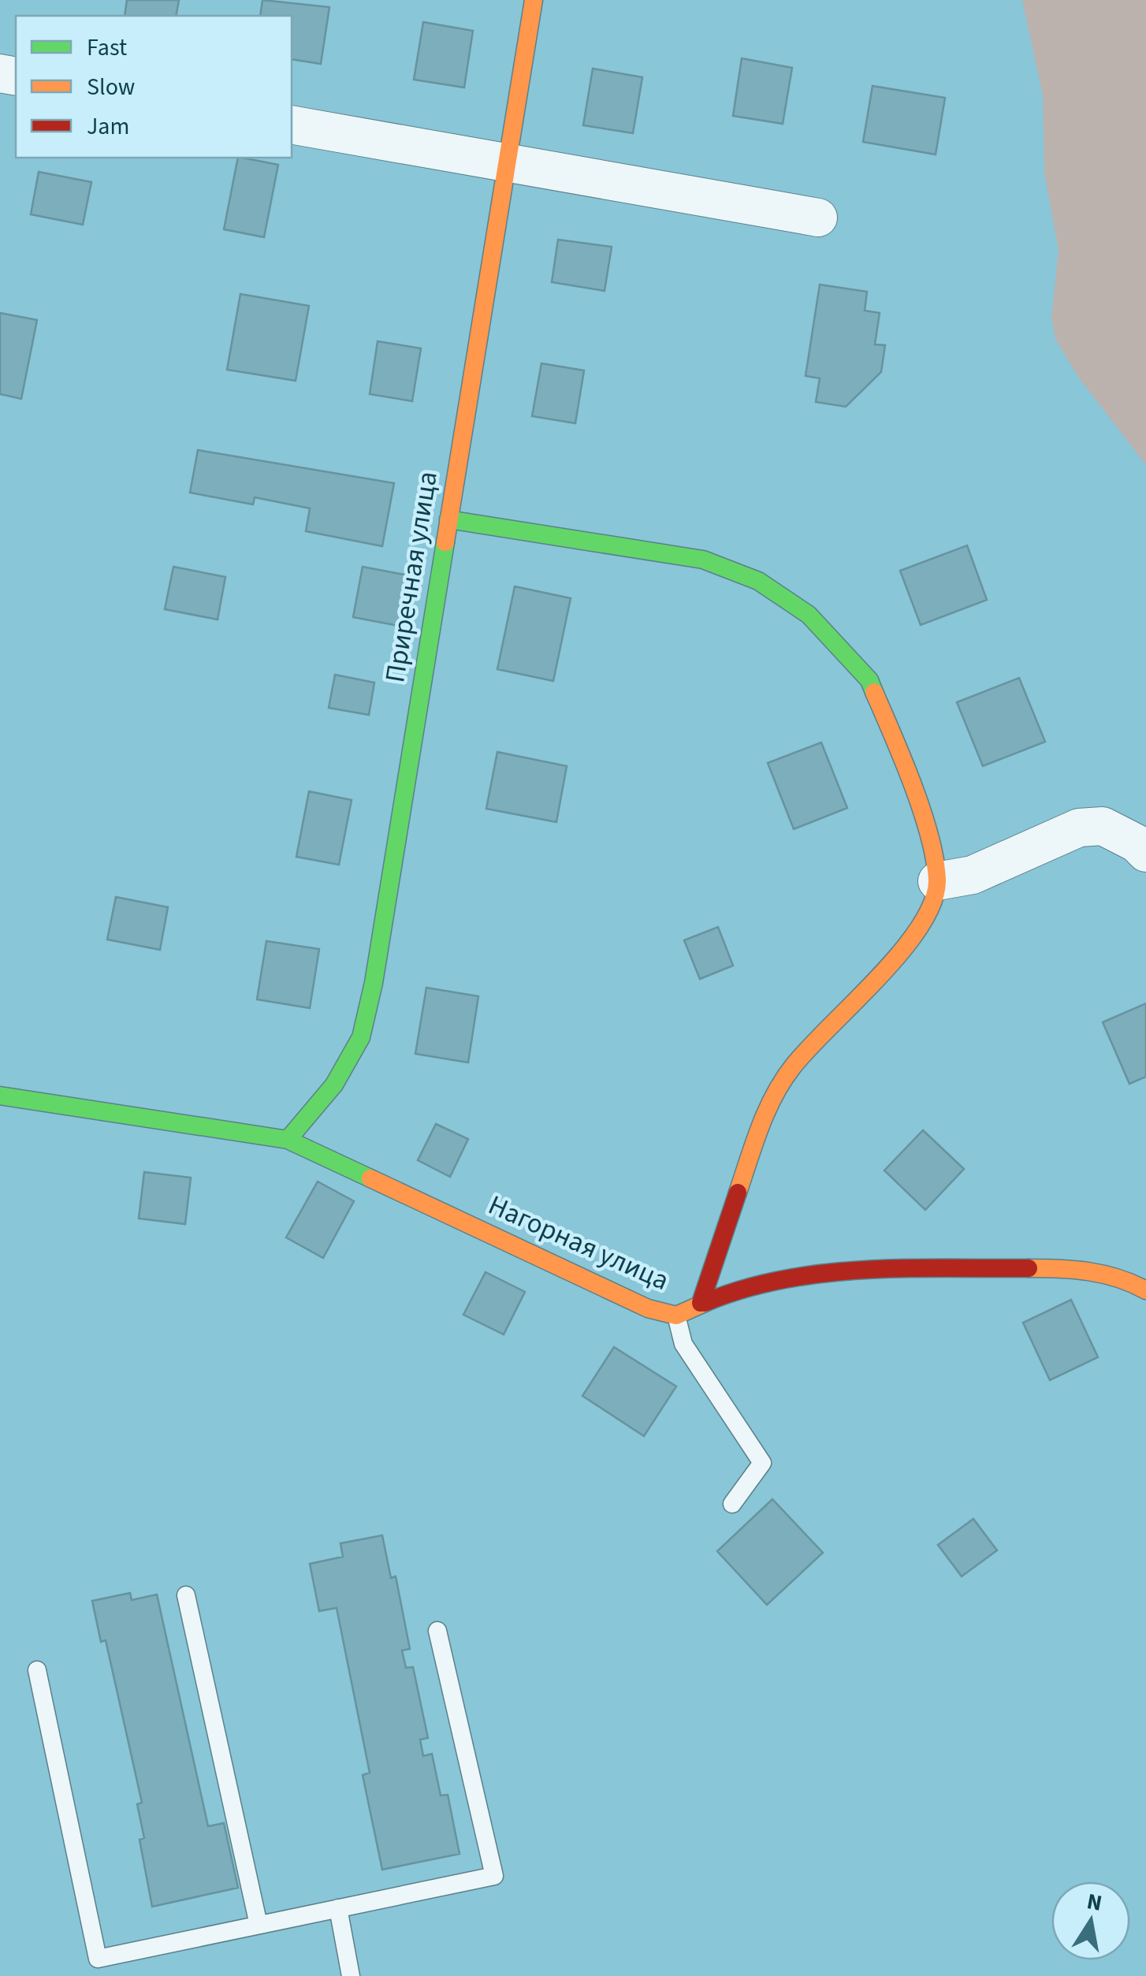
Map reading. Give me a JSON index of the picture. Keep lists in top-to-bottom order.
{
  "streets": {
    "street": ["Приречная улица", "Нагорная улица"]
  },
  "crossings": [
    ["Приречная улица", "Нагорная улица"]
  ],
  "legend": ["Fast", "Slow", "Jam"],
  "north": "top"
}
